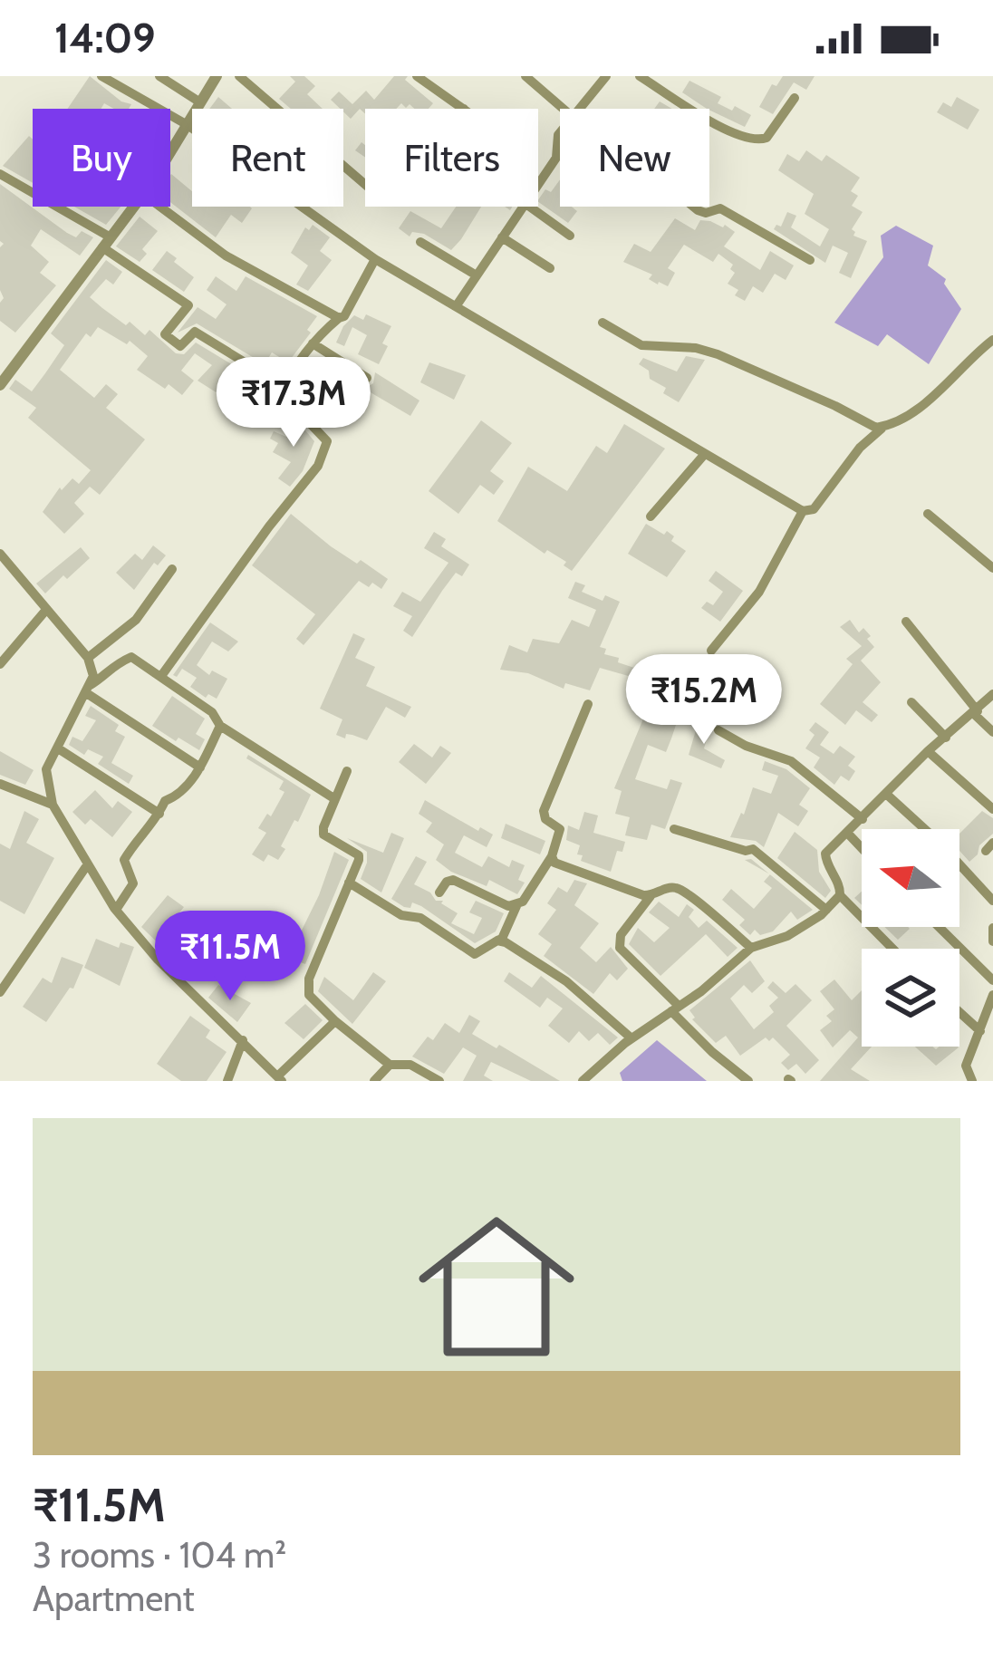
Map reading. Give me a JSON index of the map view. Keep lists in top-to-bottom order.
{
  "north": "left",
  "page": {
    "status": "14:09",
    "chip": [
      "Buy",
      "Rent",
      "Filters",
      "New"
    ],
    "price": ["₹17.3M", "₹15.2M", "₹11.5M"],
    "list": [
      {
        "name": "₹11.5M",
        "note": "3 rooms · 104 m² · Apartment"
      }
    ]
  }
}
